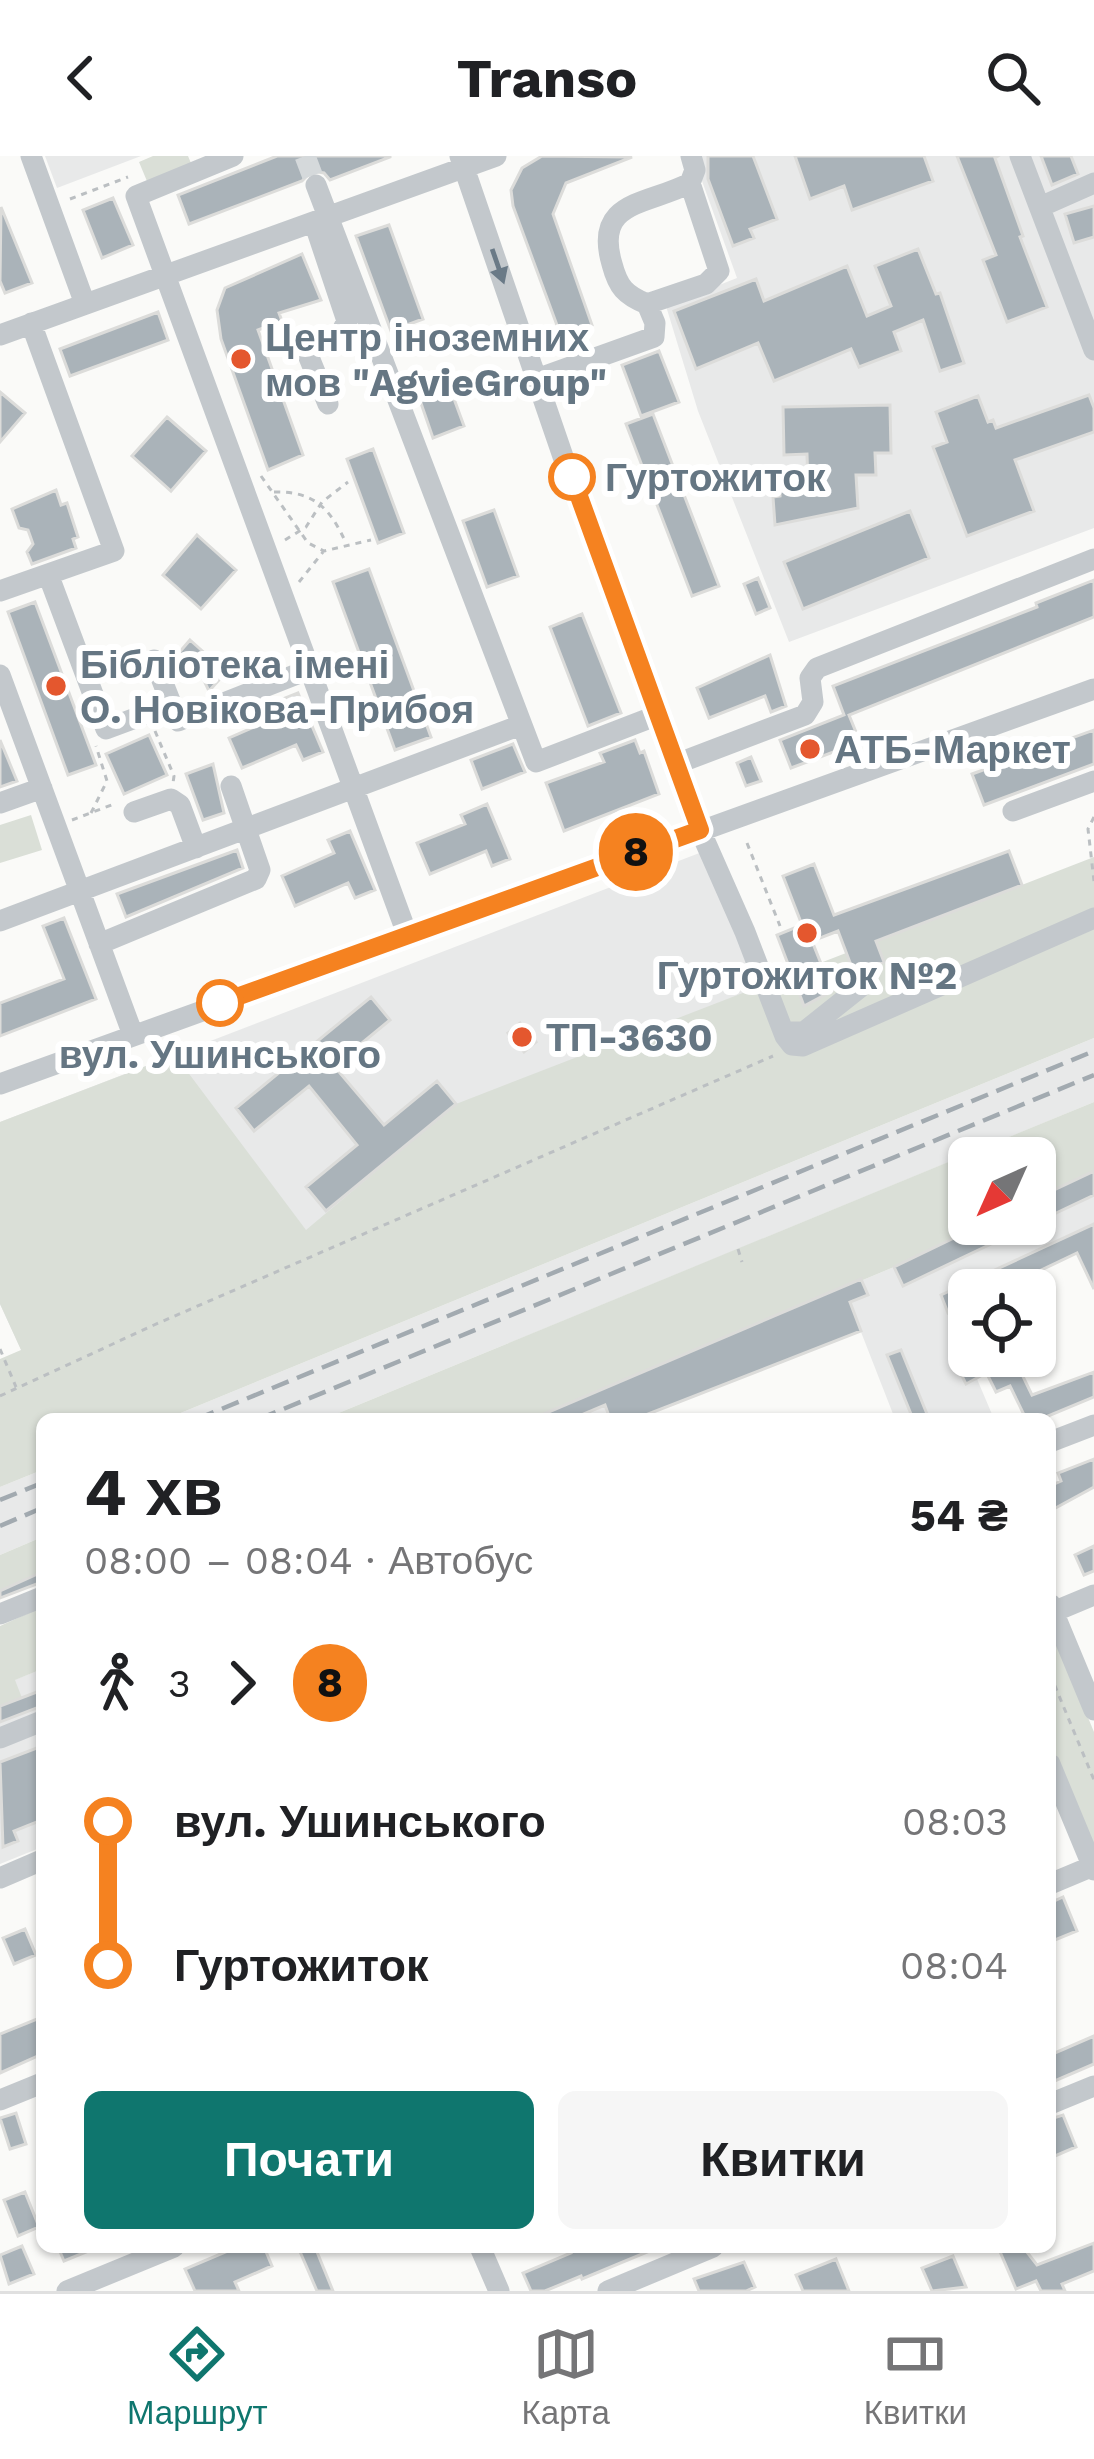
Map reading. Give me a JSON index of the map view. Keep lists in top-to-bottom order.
{
  "places": [
    "Центр іноземних мов \"AgvieGroup\"",
    "Гуртожиток",
    "Бібліотека імені О. Новікова-Прибоя",
    "АТБ-Маркет",
    "Гуртожиток №2",
    "вул. Ушинського",
    "ТП-3630"
  ],
  "lines": ["bus line 8"],
  "north": "bottom left",
  "page": {
    "header": "Transo",
    "on_map": "8",
    "heading": ["4 хв", "08:00 – 08:04 · Автобус", "54 ₴"],
    "legs": ["3", "8"],
    "list": [
      {
        "name": "вул. Ушинського",
        "value": "08:03"
      },
      {
        "name": "Гуртожиток",
        "value": "08:04"
      }
    ],
    "buttons": ["Почати", "Квитки"],
    "tabs": ["Маршрут", "Карта", "Квитки"]
  }
}
